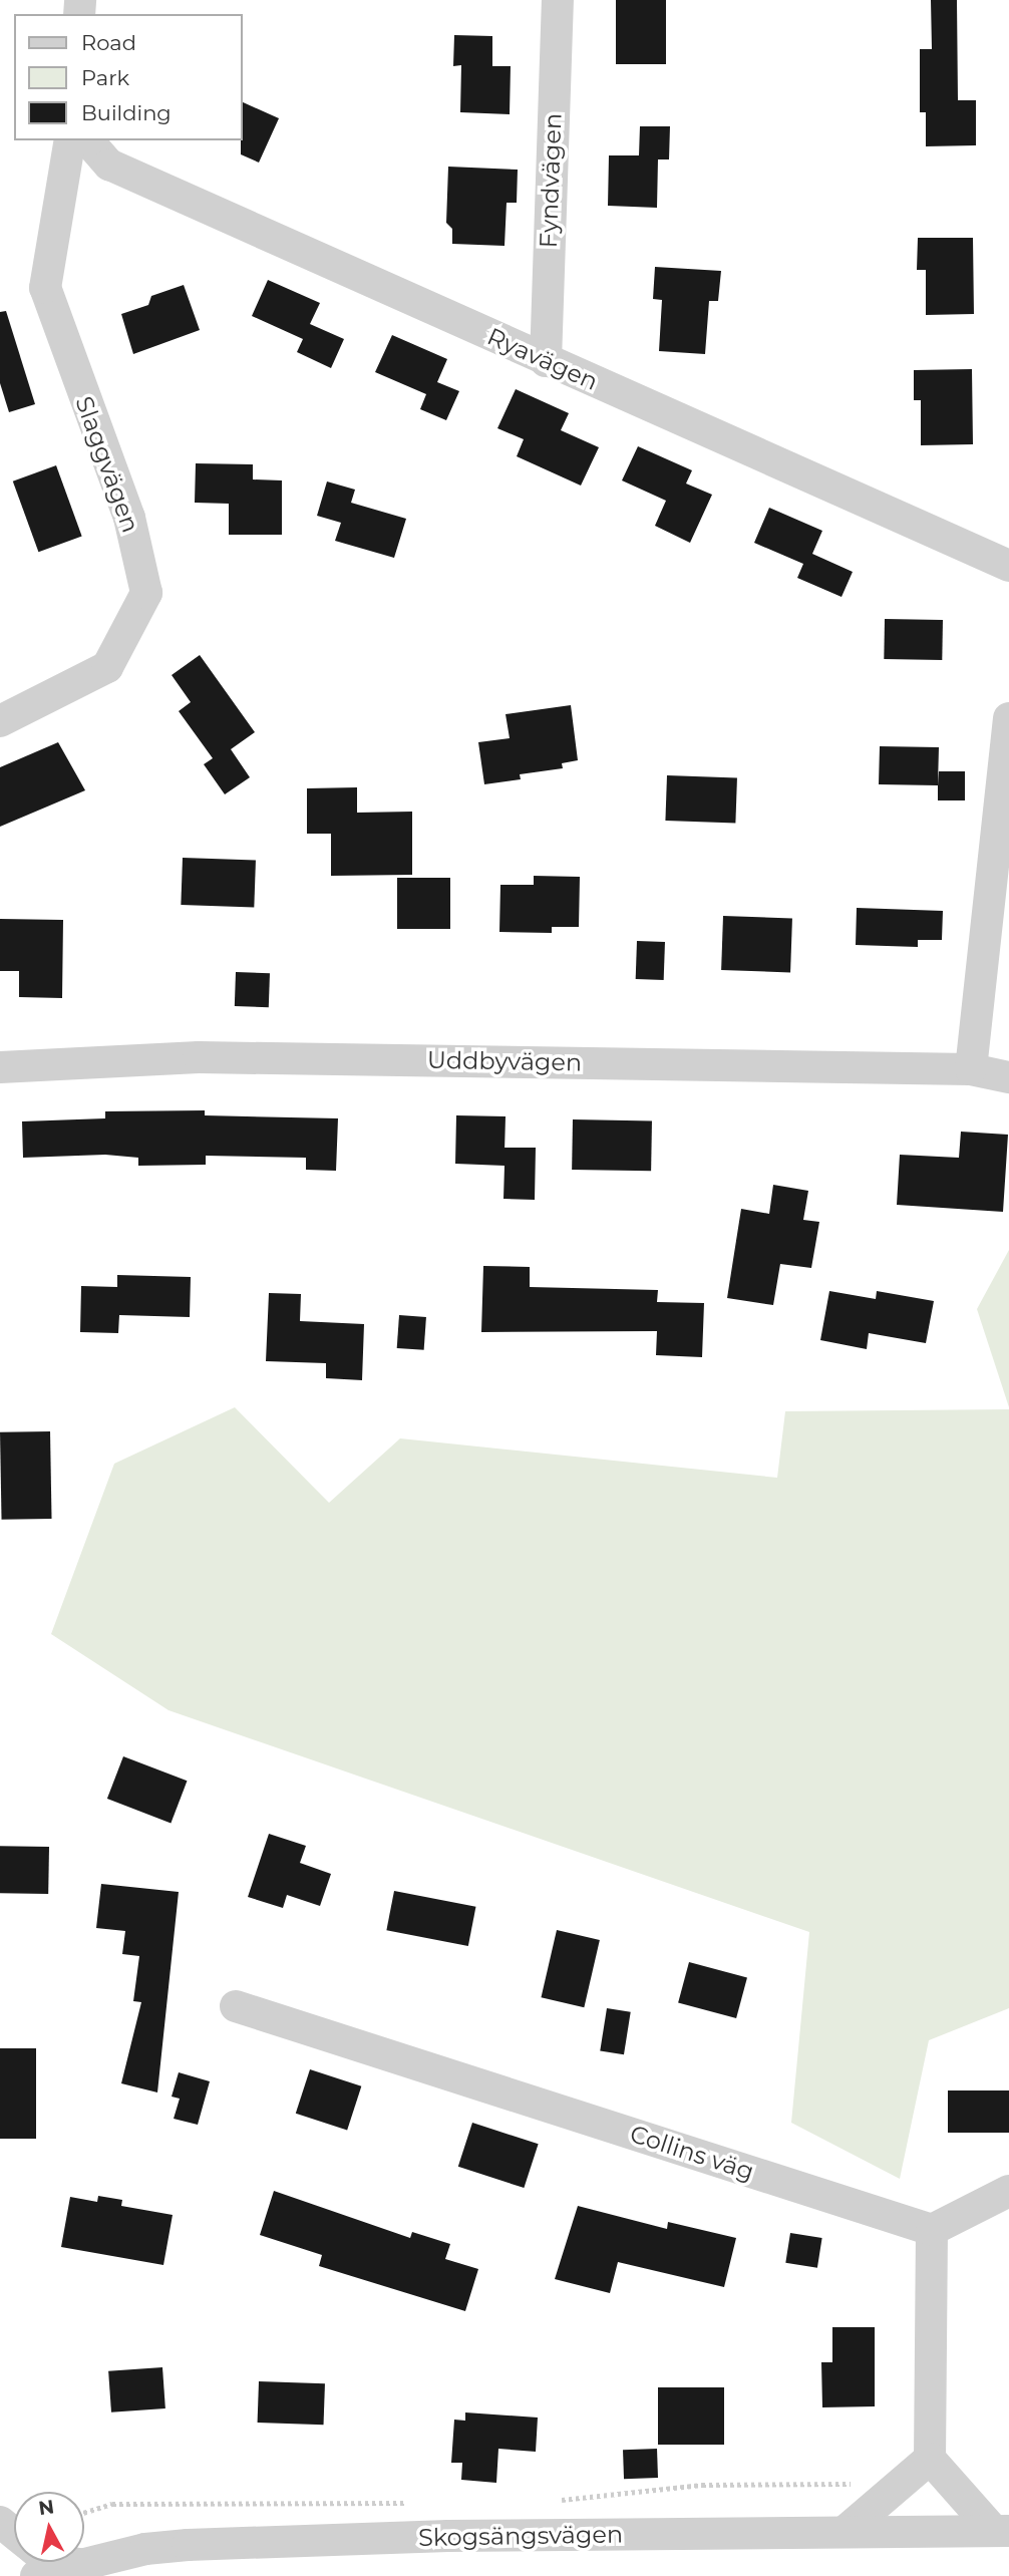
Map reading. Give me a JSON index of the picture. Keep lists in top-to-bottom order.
{
  "streets": {
    "street": [
      "Fyndvägen",
      "Ryavägen",
      "Slaggvägen",
      "Uddbyvägen",
      "Collins väg",
      "Skogsängsvägen"
    ]
  },
  "crossings": [
    ["Fyndvägen", "Ryavägen"]
  ],
  "legend": ["Road", "Park", "Building"],
  "north": "top"
}
